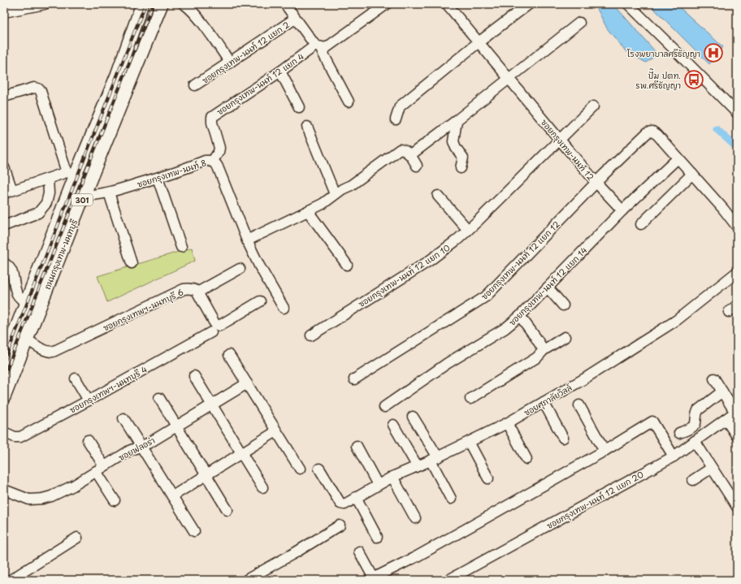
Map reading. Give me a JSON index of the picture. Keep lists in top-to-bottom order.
{
  "streets": {
    "main road": ["301", "ถนนกรุงเทพ-นนทบุรี"],
    "street": [
      "ซอยกรุงเทพ-นนท์ 12 แยก 2",
      "ซอยกรุงเทพ-นนท์ 12 แยก 4",
      "ซอยกรุงเทพ-นนท์ 12",
      "ซอยกรุงเทพ-นนท์ 8",
      "ซอยกรุงเทพ-นนท์ 12 แยก 12",
      "ซอยกรุงเทพ-นนท์ 12 แยก 10",
      "ซอยกรุงเทพ-นนท์ 12 แยก 14",
      "ซอยกรุงเทพฯ-นนทบุรี 6",
      "ซอยกรุงเทพฯ-นนทบุรี 4",
      "ซอยศุภาลัยวิลล์",
      "ซอยฟลอร่า",
      "ซอยกรุงเทพ-นนท์ 12 แยก 20"
    ]
  },
  "crossings": [
    ["ซอยกรุงเทพ-นนท์ 12 แยก 4", "ซอยกรุงเทพ-นนท์ 8"],
    ["ซอยกรุงเทพ-นนท์ 12", "ซอยกรุงเทพ-นนท์ 12 แยก 12"],
    ["ซอยกรุงเทพ-นนท์ 12", "ซอยกรุงเทพ-นนท์ 12 แยก 10"],
    ["ซอยกรุงเทพ-นนท์ 12", "ซอยกรุงเทพ-นนท์ 12 แยก 14"],
    ["ซอยกรุงเทพ-นนท์ 8", "ถนนกรุงเทพ-นนทบุรี"],
    ["ถนนกรุงเทพ-นนทบุรี", "ซอยกรุงเทพฯ-นนทบุรี 6"]
  ],
  "places": {
    "hospital": ["โรงพยาบาลศรีธัญญา"],
    "bus stop": ["ปั๊ม ปตท. รพ.ศรีธัญญา"]
  }
}
